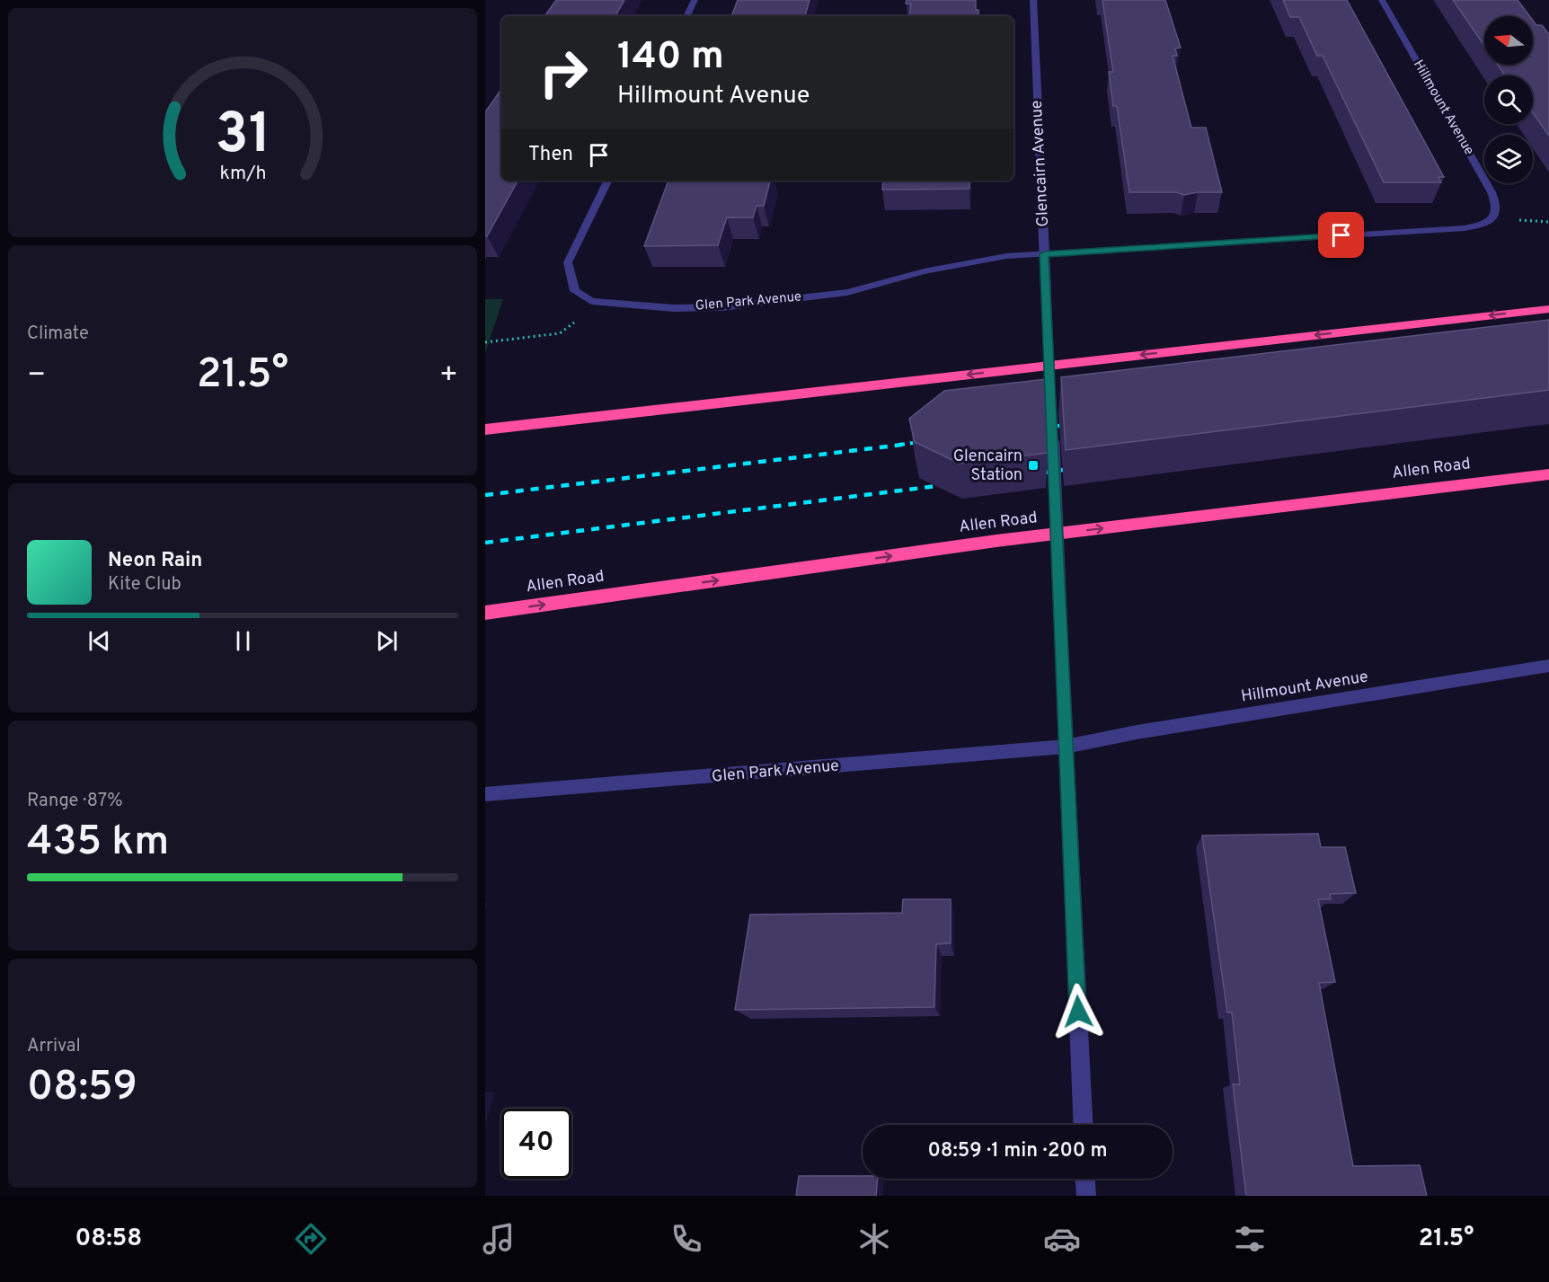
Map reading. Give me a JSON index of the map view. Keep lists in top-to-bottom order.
{
  "streets": {
    "highway": ["Allen Road"],
    "street": ["Hillmount Avenue", "Glencairn Avenue", "Glen Park Avenue"]
  },
  "crossings": [
    ["Hillmount Avenue", "Glencairn Avenue"],
    ["Hillmount Avenue", "Glen Park Avenue"],
    ["Glencairn Avenue", "Glen Park Avenue"]
  ],
  "one_way": ["Allen Road"],
  "places": {
    "transit": ["Glencairn Station"]
  },
  "north": "left",
  "page": {
    "turn": ["140 m", "Hillmount Avenue"],
    "then": "Then",
    "tile": [
      "Climate",
      ["Range · 87%", "435 km"],
      ["Arrival", "08:59"]
    ],
    "heat": ["−", "21.5°", "+"],
    "song": ["Neon Rain", "Kite Club"],
    "limit": "40",
    "trip": "08:59 · 1 min · 200 m",
    "tabs": ["08:58", "21.5°"],
    "gauge": ["31", "km/h"]
  }
}
